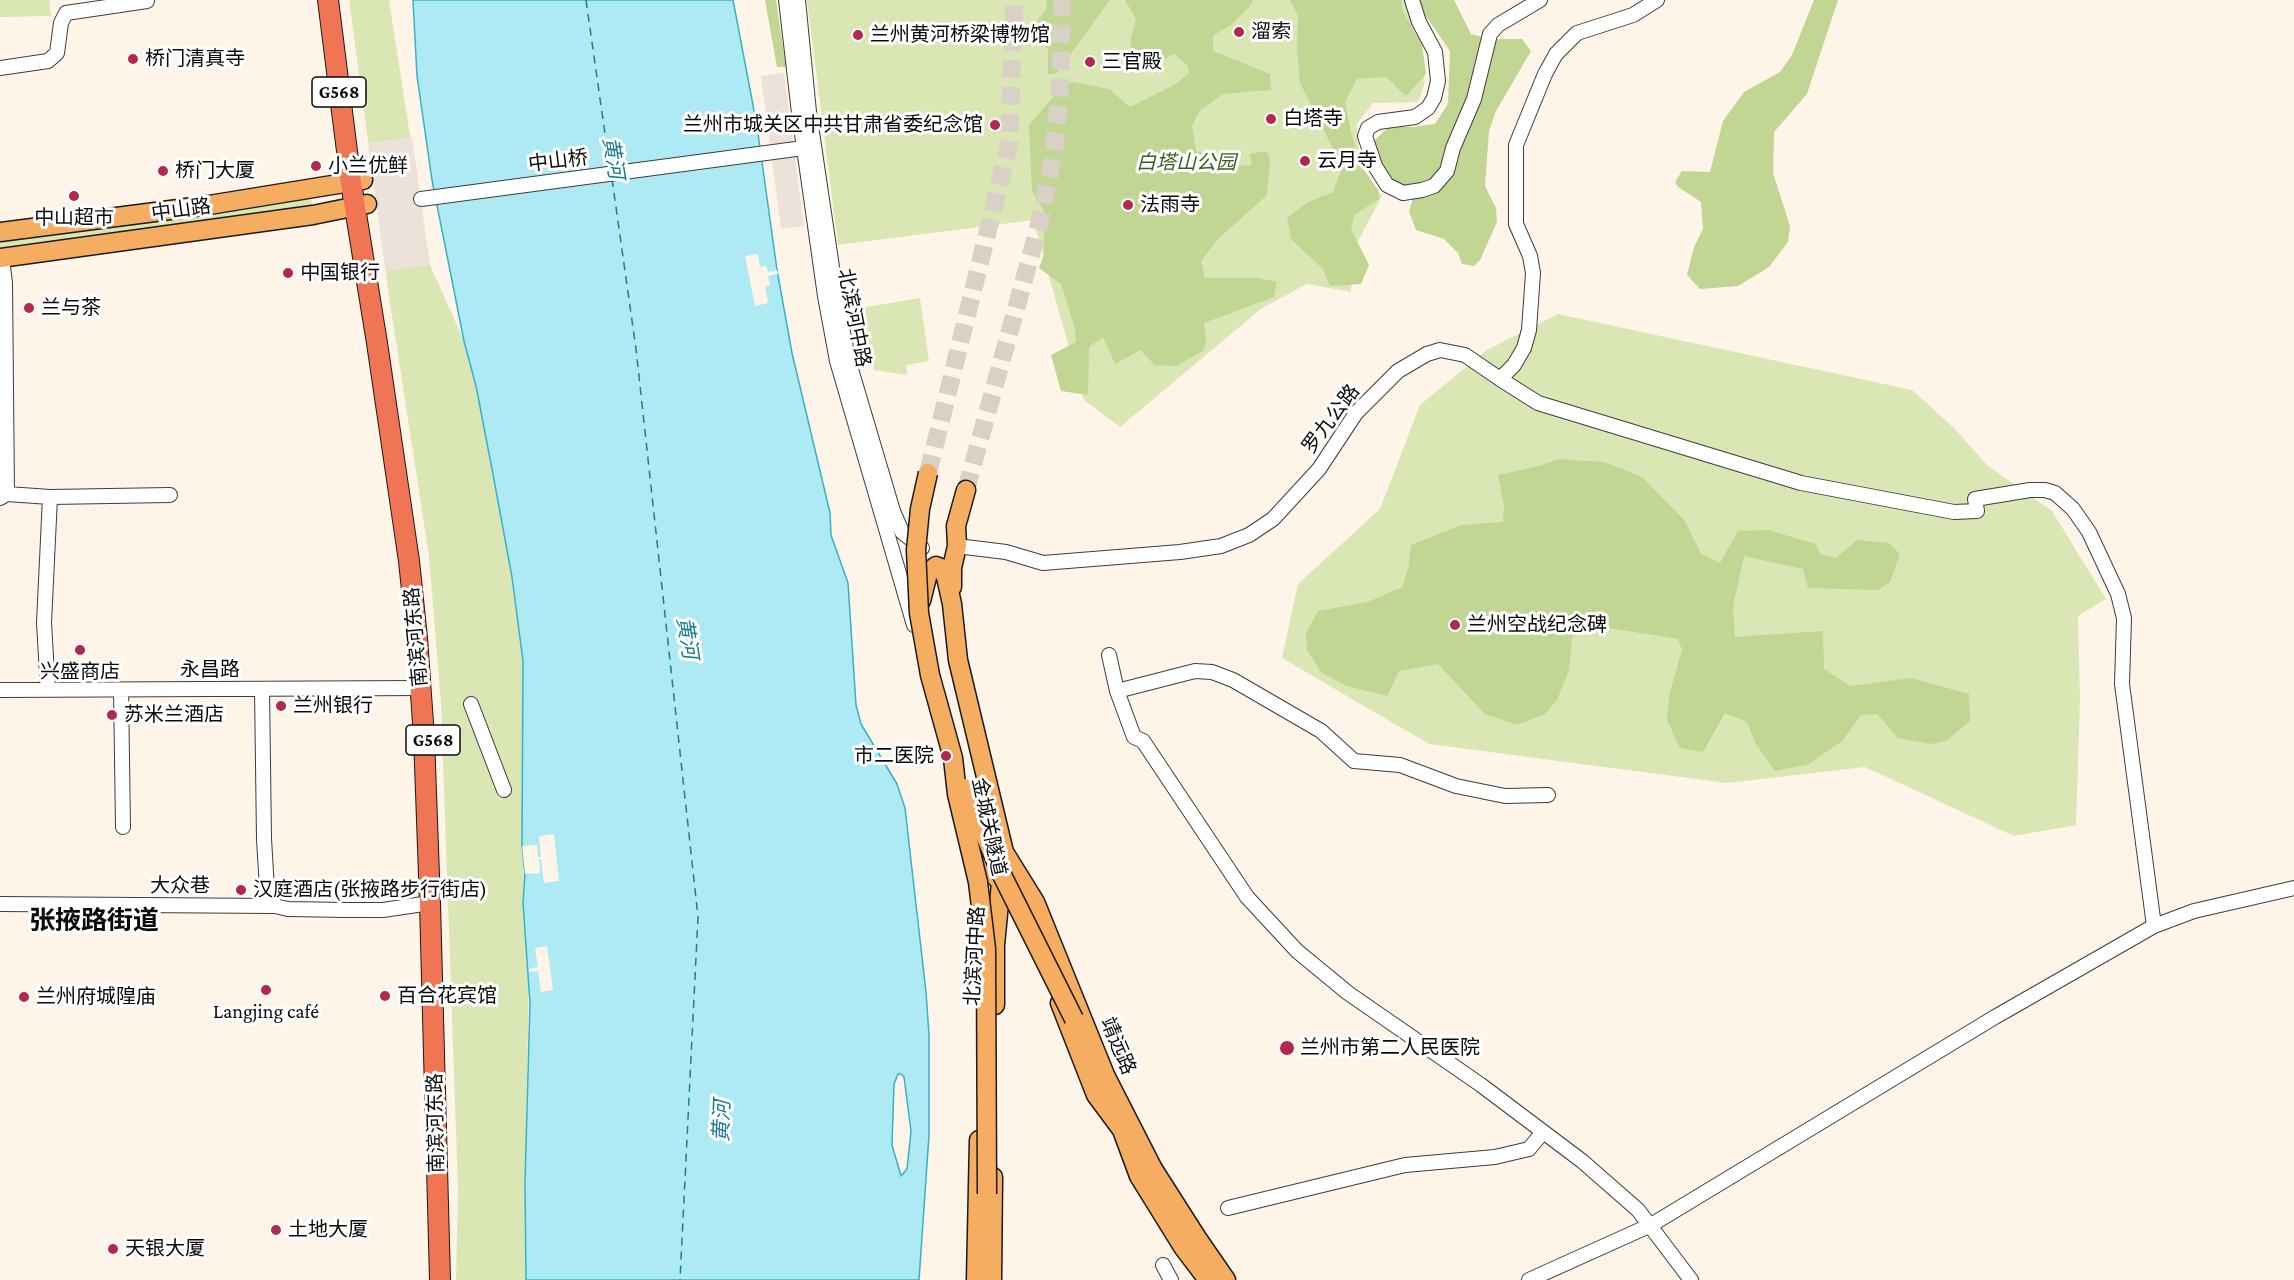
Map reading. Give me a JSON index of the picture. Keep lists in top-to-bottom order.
{
  "streets": {
    "highway": ["G568", "南滨河东路"],
    "main road": [
      "中山路",
      "北滨河中路",
      "金城关隧道",
      "靖远路"
    ],
    "street": [
      "中山桥",
      "罗九公路",
      "永昌路",
      "大众巷"
    ]
  },
  "crossings": [
    ["中山桥", "北滨河中路"],
    ["中山路", "南滨河东路"],
    ["北滨河中路", "靖远路"],
    ["南滨河东路", "永昌路"],
    ["南滨河东路", "大众巷"]
  ],
  "districts": ["张掖路街道"],
  "water": ["黄河"],
  "parks": ["白塔山公园"],
  "places": [
    "溜索",
    "兰州黄河桥梁博物馆",
    "桥门清真寺",
    "三官殿",
    "白塔寺",
    "兰州市城关区中共甘肃省委纪念馆",
    "云月寺",
    "小兰优鲜",
    "桥门大厦",
    "中山超市",
    "法雨寺",
    "中国银行",
    "兰与茶",
    "兰州空战纪念碑",
    "兴盛商店",
    "兰州银行",
    "苏米兰酒店",
    "市二医院",
    "汉庭酒店(张掖路步行街店)",
    "Langjing café",
    "百合花宾馆",
    "兰州府城隍庙",
    "兰州市第二人民医院",
    "土地大厦",
    "天银大厦"
  ]
}
